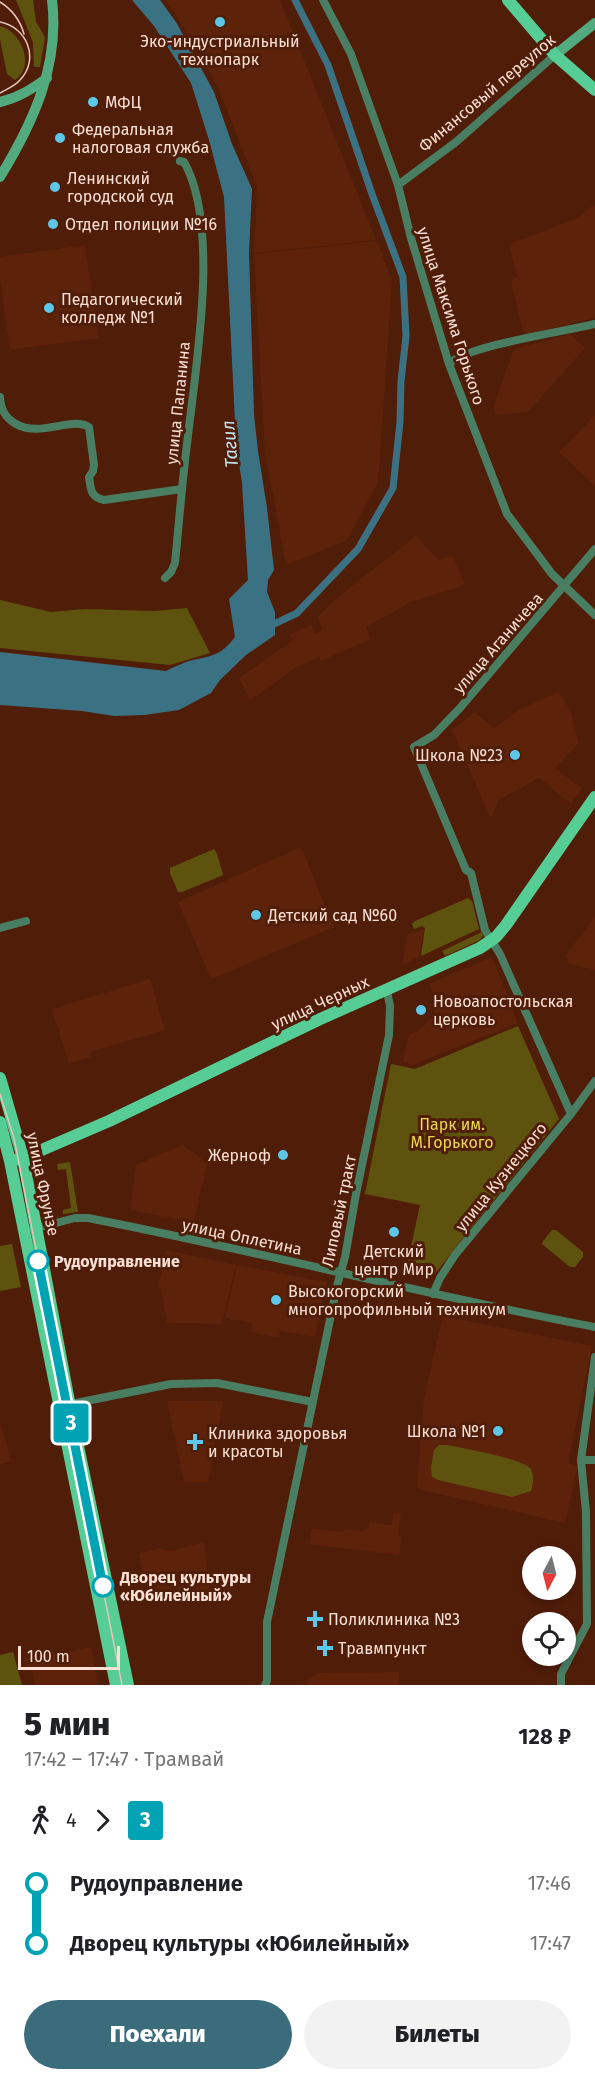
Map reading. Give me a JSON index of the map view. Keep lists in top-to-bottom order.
{
  "streets": {
    "main road": ["Финансовый переулок", "улица Черных", "улица Фрунзе"],
    "street": [
      "улица Максима Горького",
      "улица Папанина",
      "улица Аганичева",
      "улица Кузнецкого",
      "Липовый тракт",
      "улица Оплетина"
    ]
  },
  "crossings": [
    ["Финансовый переулок", "улица Максима Горького"],
    ["улица Максима Горького", "улица Аганичева"],
    ["улица Аганичева", "улица Черных"],
    ["улица Черных", "улица Фрунзе"],
    ["улица Черных", "Липовый тракт"],
    ["улица Кузнецкого", "улица Оплетина"],
    ["улица Фрунзе", "улица Оплетина"],
    ["Липовый тракт", "улица Оплетина"]
  ],
  "water": ["Тагил"],
  "parks": ["Парк им. М.Горького"],
  "places": {
    "other": [
      "Эко-индустриальный технопарк",
      "МФЦ",
      "Федеральная налоговая служба",
      "Ленинский городской суд",
      "Отдел полиции №16",
      "Педагогический колледж №1",
      "Школа №23",
      "Детский сад №60",
      "Новоапостольская церковь",
      "Жерноф",
      "Детский центр Мир",
      "Рудоуправление",
      "Высокогорский многопрофильный техникум",
      "Школа №1",
      "Дворец культуры «Юбилейный»"
    ],
    "health": ["Клиника здоровья и красоты", "Поликлиника №3", "Травмпункт"]
  },
  "lines": ["tram line 3"],
  "scale_bar": "100 m",
  "north": "bottom",
  "page": {
    "on_map": "3",
    "scale": "100 m",
    "heading": ["5 мин", "17:42 – 17:47 · Трамвай", "128 ₽"],
    "legs": ["4", "3"],
    "list": [
      {
        "name": "Рудоуправление",
        "value": "17:46"
      },
      {
        "name": "Дворец культуры «Юбилейный»",
        "value": "17:47"
      }
    ],
    "buttons": ["Поехали", "Билеты"]
  }
}
